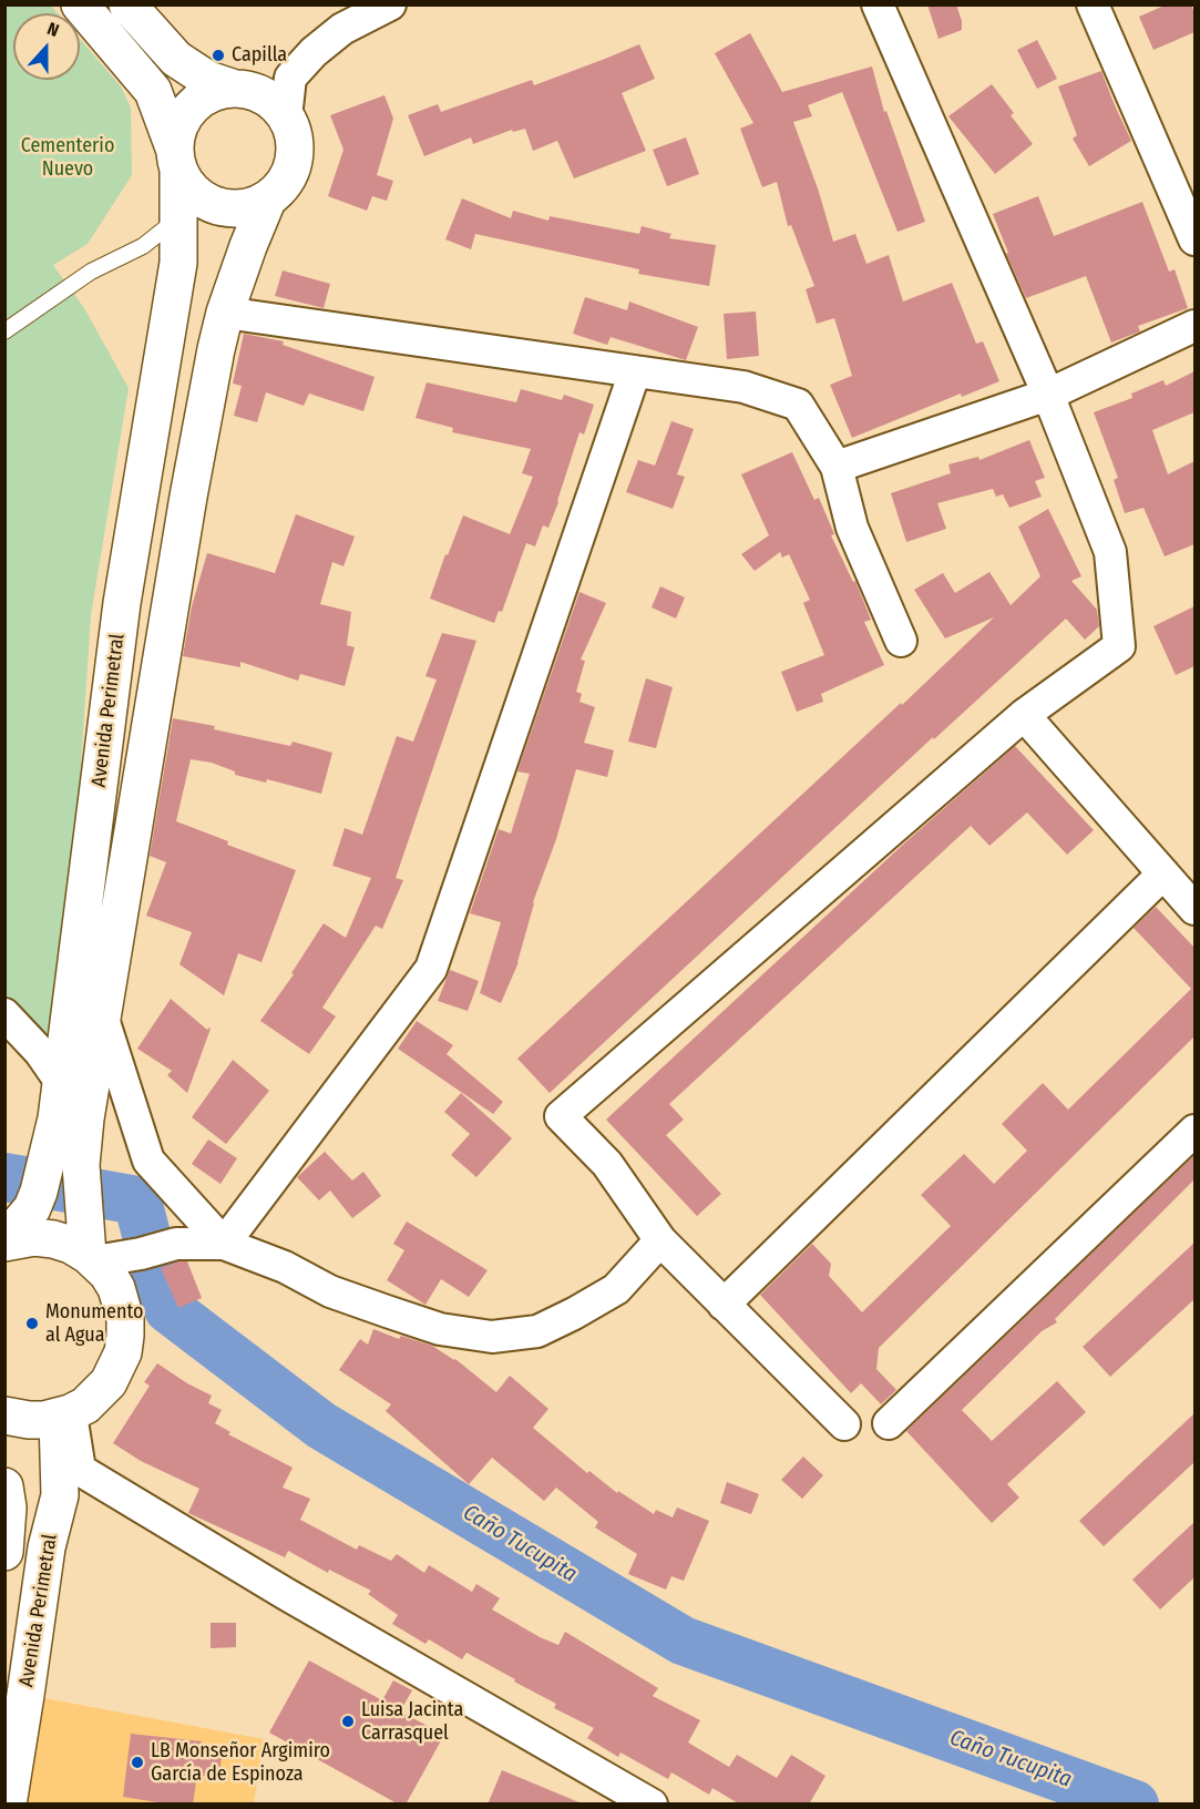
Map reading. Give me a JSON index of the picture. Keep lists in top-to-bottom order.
{
  "streets": {
    "street": ["Avenida Perimetral"]
  },
  "water": ["Caño Tucupita"],
  "parks": ["Cementerio Nuevo"],
  "places": [
    "Capilla",
    "Monumento al Agua",
    "Luisa Jacinta Carrasquel",
    "LB Monseñor Argimiro García de Espinoza"
  ],
  "north": "top"
}
